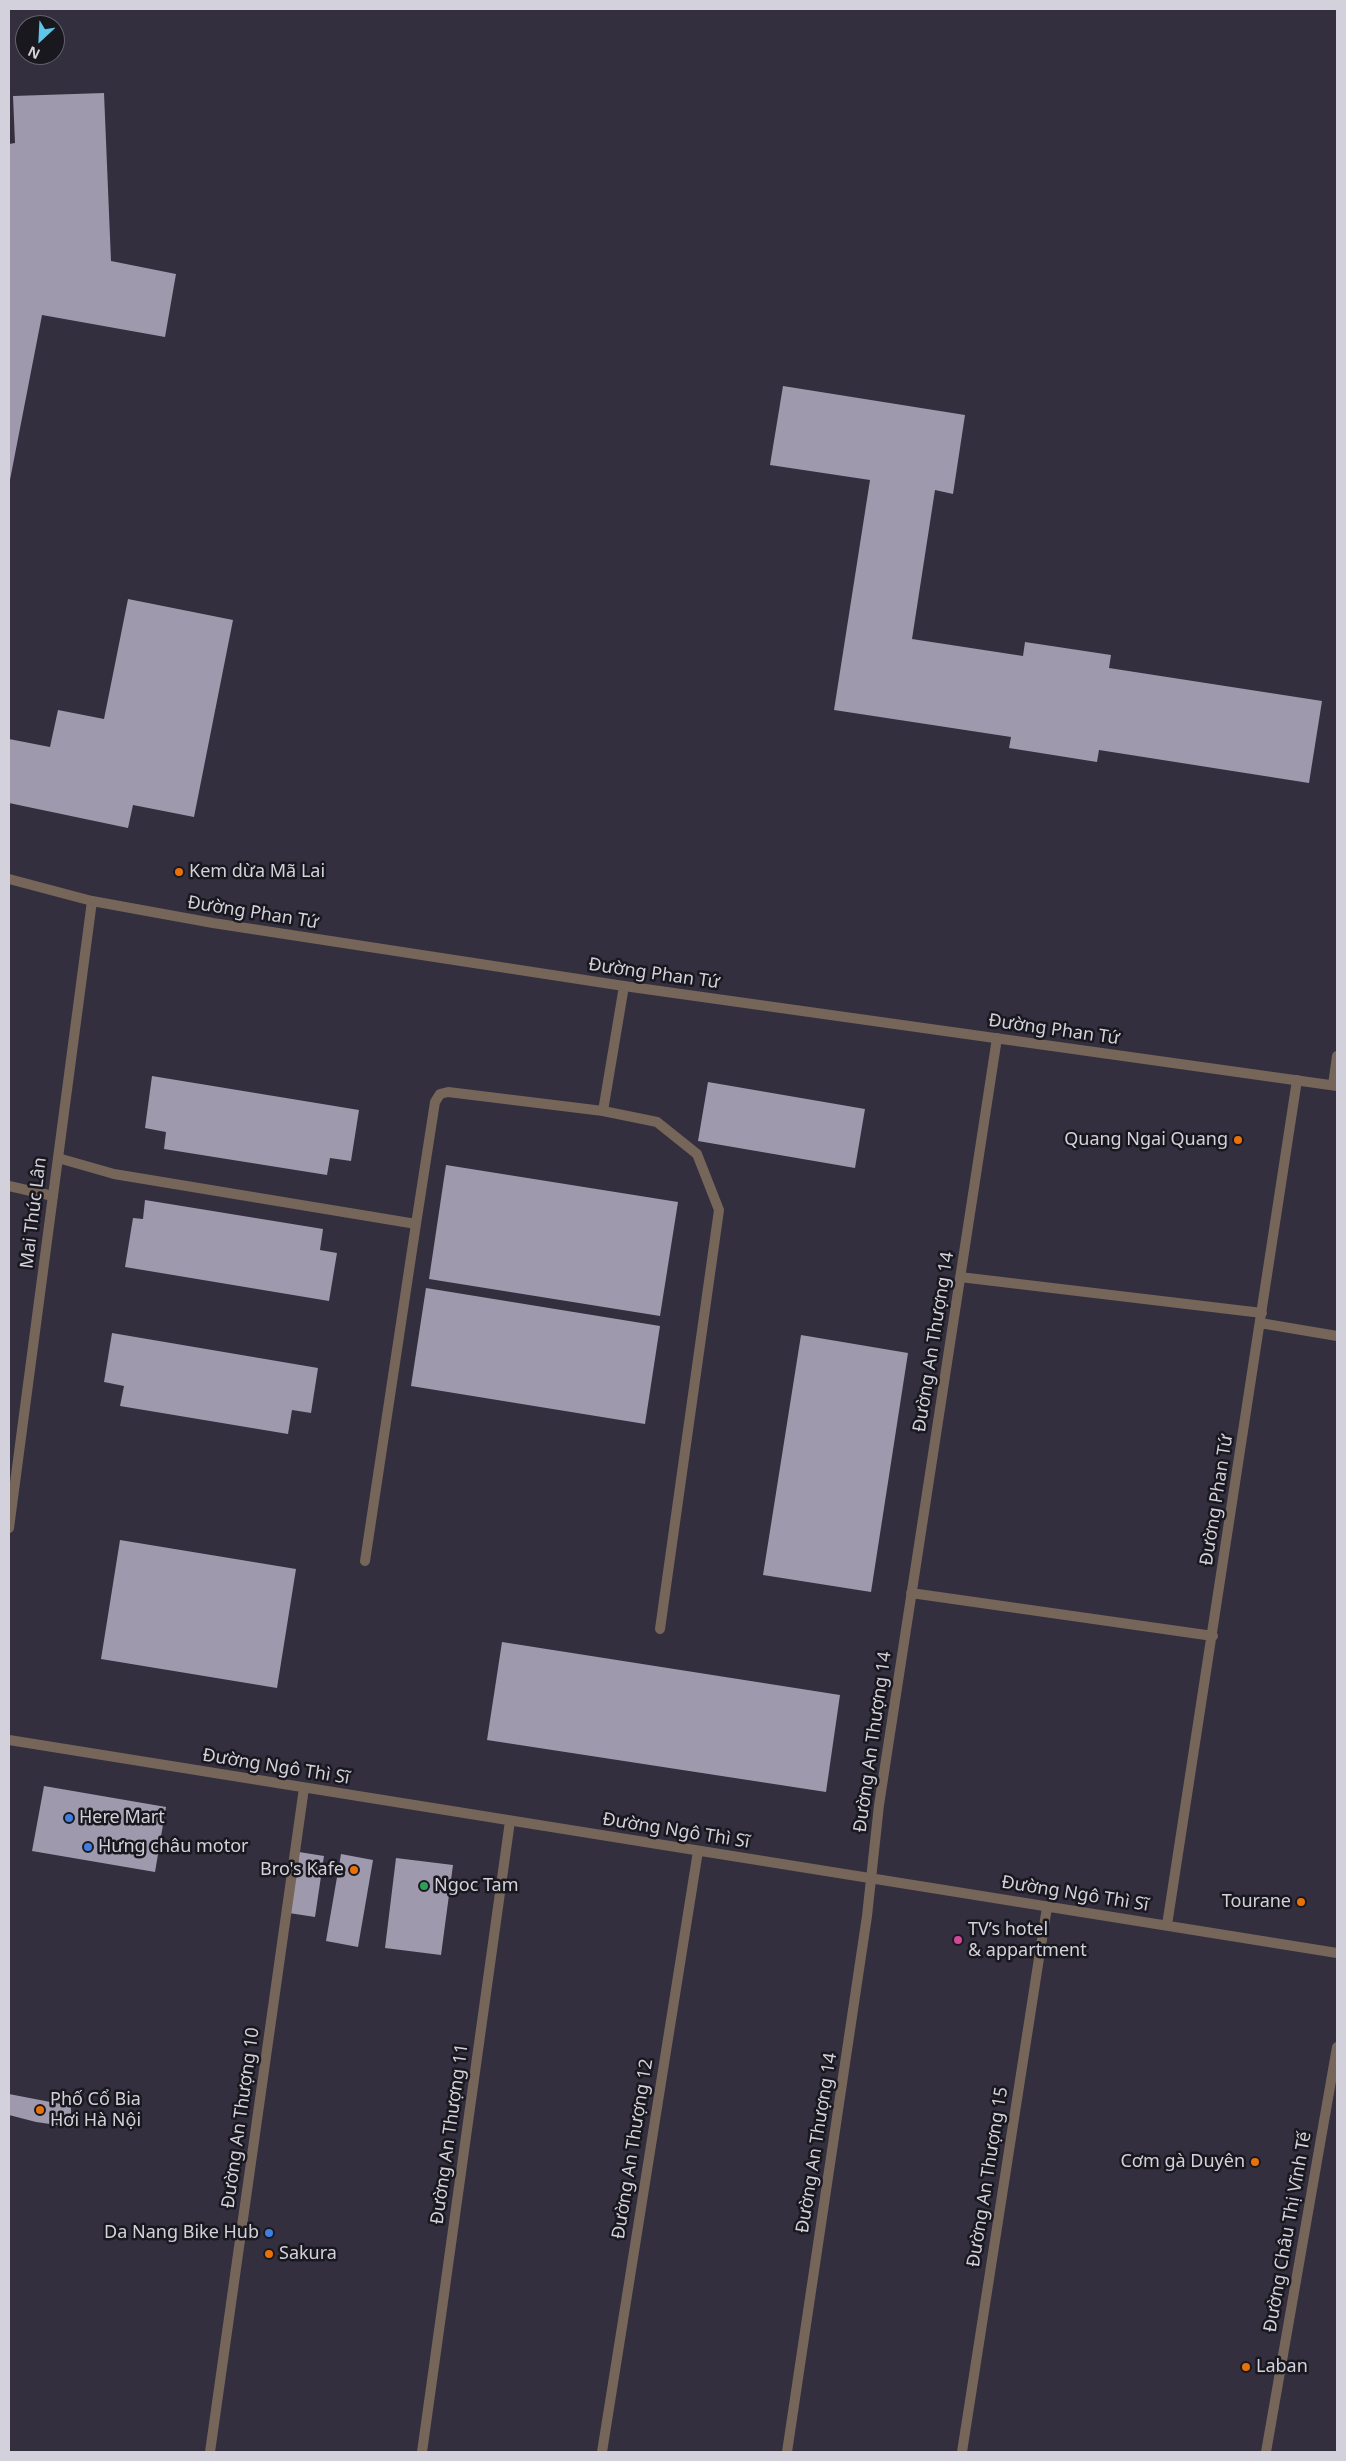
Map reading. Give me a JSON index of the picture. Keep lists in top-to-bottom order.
{
  "streets": {
    "street": [
      "Đường Phan Tứ",
      "Mai Thúc Lân",
      "Đường An Thượng 14",
      "Đường Ngô Thì Sĩ",
      "Đường An Thượng 10",
      "Đường An Thượng 11",
      "Đường An Thượng 12",
      "Đường An Thượng 15",
      "Đường Châu Thị Vĩnh Tế"
    ]
  },
  "crossings": [
    ["Đường Phan Tứ", "Mai Thúc Lân"],
    ["Đường Phan Tứ", "Đường An Thượng 14"],
    ["Đường Phan Tứ", "Đường Ngô Thì Sĩ"],
    ["Đường An Thượng 14", "Đường Ngô Thì Sĩ"],
    ["Đường Ngô Thì Sĩ", "Đường An Thượng 10"],
    ["Đường Ngô Thì Sĩ", "Đường An Thượng 11"],
    ["Đường Ngô Thì Sĩ", "Đường An Thượng 12"],
    ["Đường Ngô Thì Sĩ", "Đường An Thượng 15"]
  ],
  "places": [
    "Kem dừa Mã Lai",
    "Quang Ngai Quang",
    "Here Mart",
    "Hưng châu motor",
    "Bro's Kafe",
    "Ngoc Tam",
    "Tourane",
    "TV’s hotel & appartment",
    "Phố Cổ Bia Hơi Hà Nội",
    "Cơm gà Duyên",
    "Da Nang Bike Hub",
    "Sakura",
    "Laban"
  ],
  "north": "bottom left"
}
